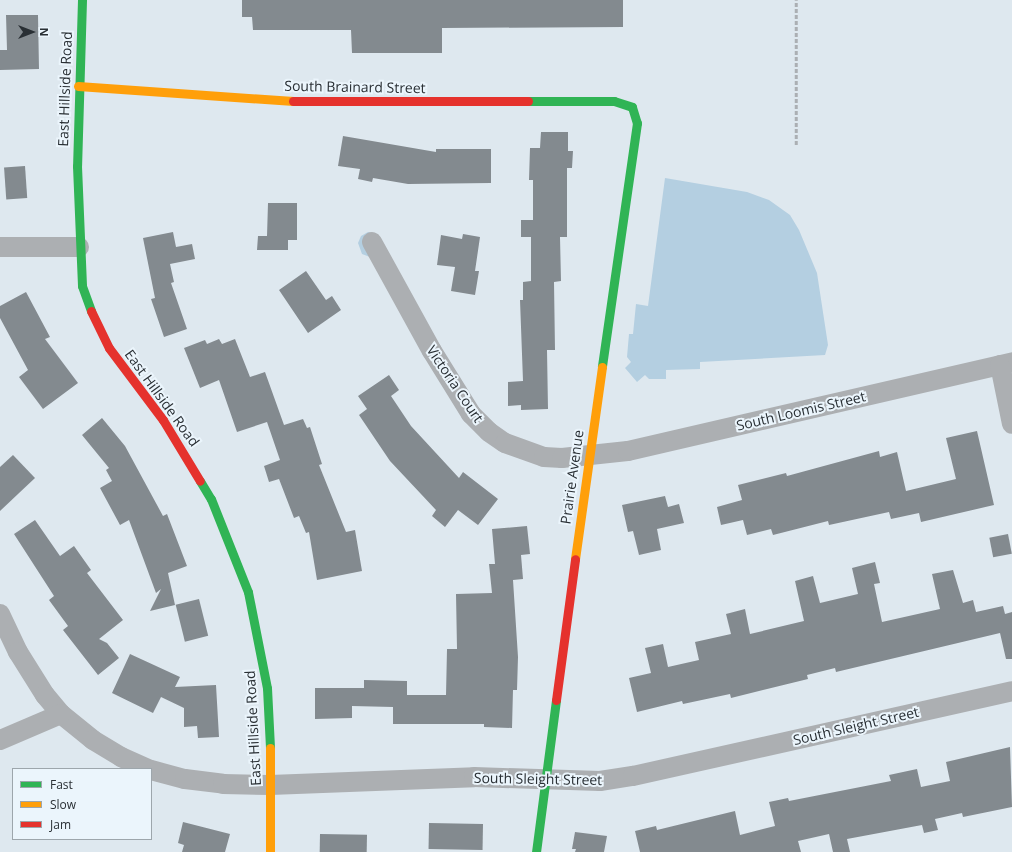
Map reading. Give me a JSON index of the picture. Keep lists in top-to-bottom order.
{
  "streets": {
    "street": [
      "South Brainard Street",
      "East Hillside Road",
      "Victoria Court",
      "South Loomis Street",
      "Prairie Avenue",
      "South Sleight Street"
    ]
  },
  "crossings": [
    ["South Brainard Street", "East Hillside Road"],
    ["South Brainard Street", "Prairie Avenue"],
    ["East Hillside Road", "South Sleight Street"],
    ["Victoria Court", "South Loomis Street"],
    ["Victoria Court", "Prairie Avenue"],
    ["South Loomis Street", "Prairie Avenue"],
    ["Prairie Avenue", "South Sleight Street"]
  ],
  "legend": ["Fast", "Slow", "Jam"],
  "north": "right"
}
